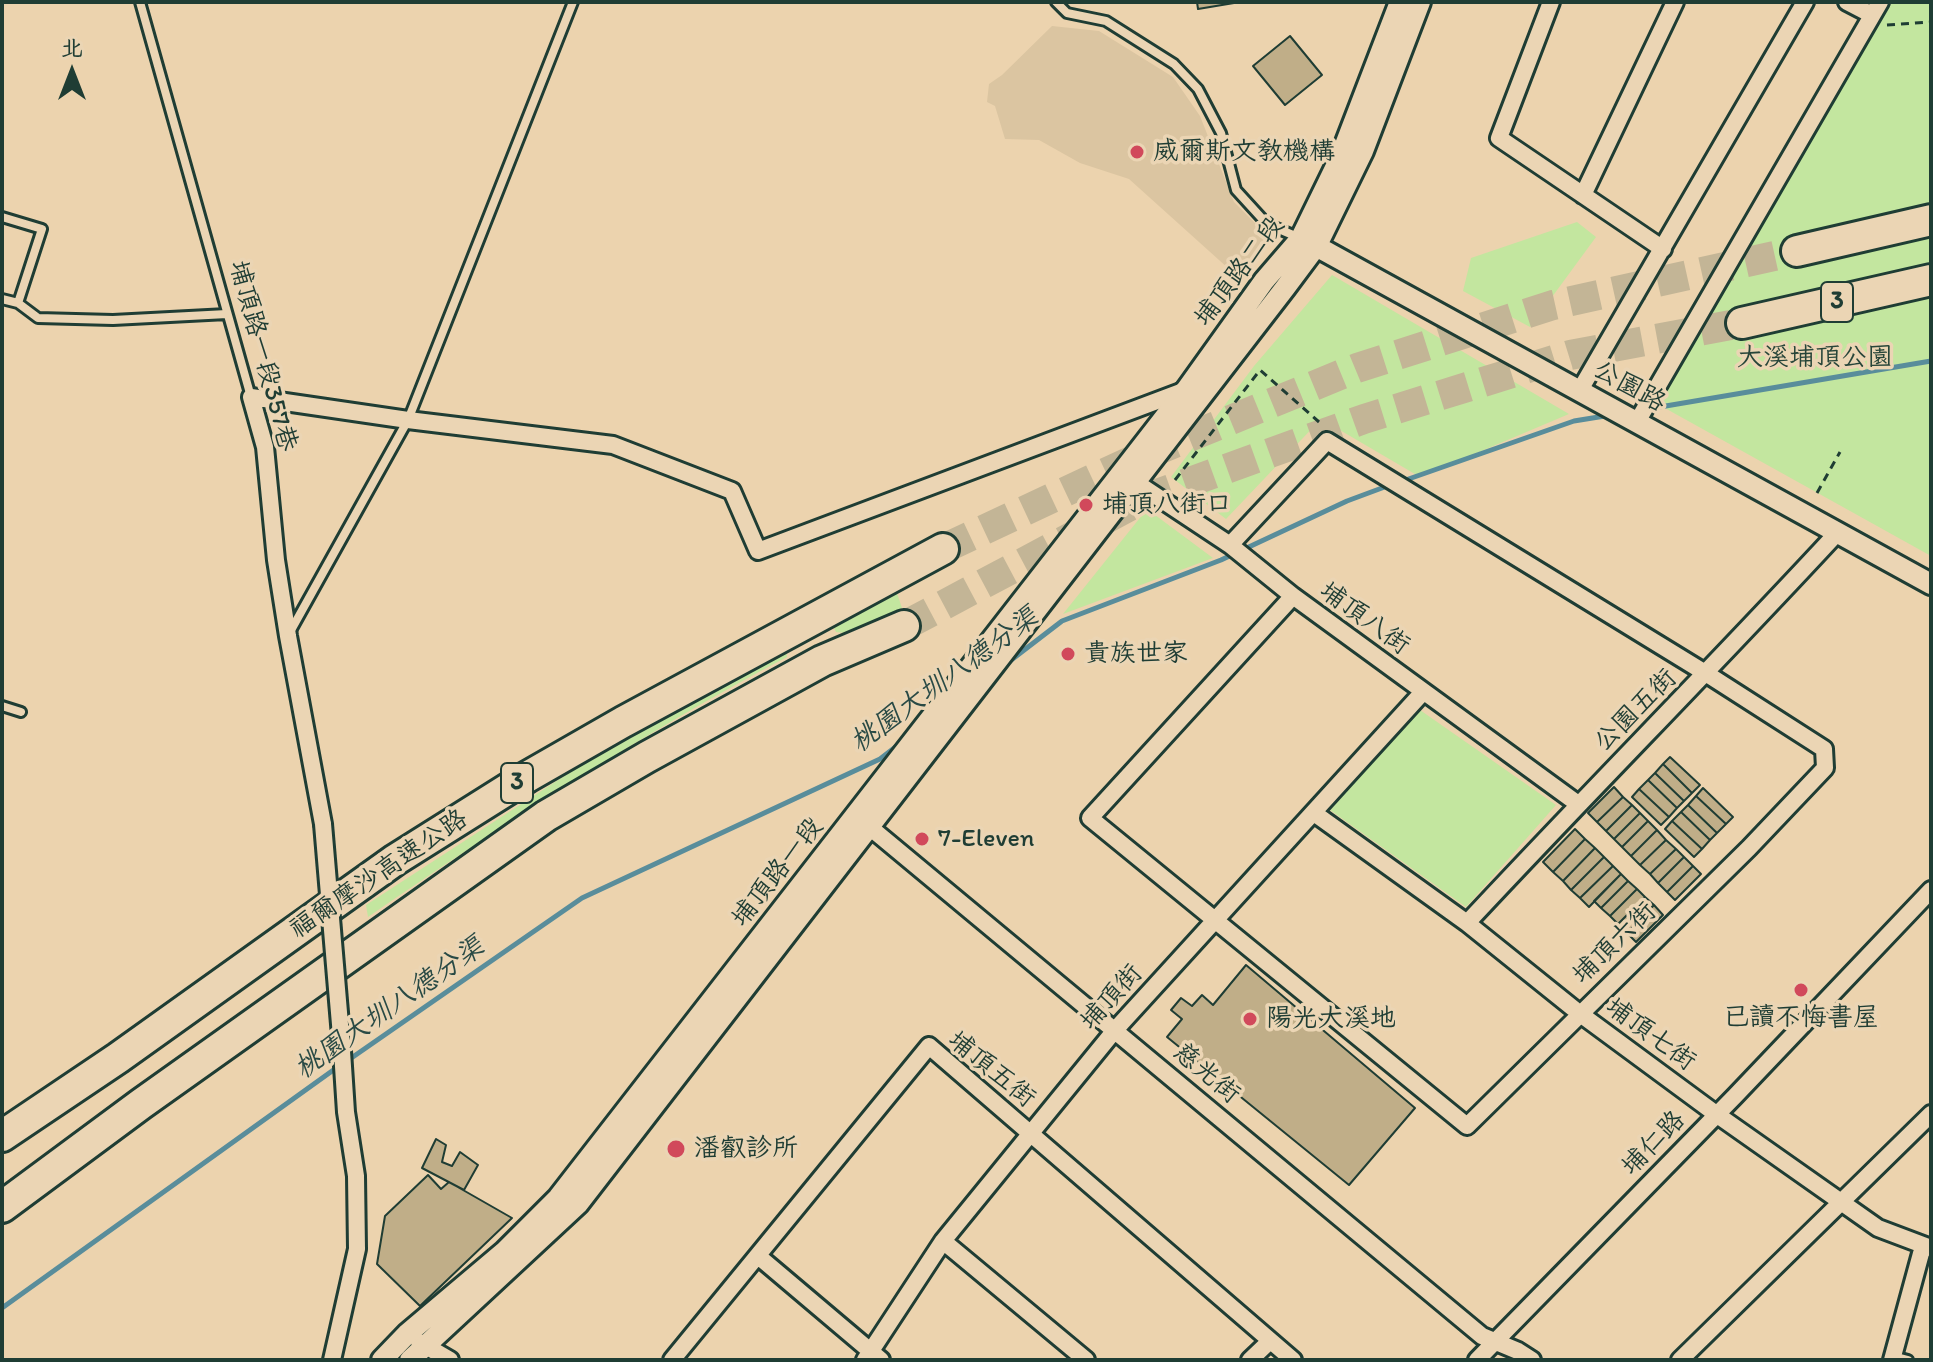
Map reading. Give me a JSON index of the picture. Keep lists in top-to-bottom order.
{
  "streets": {
    "highway": ["3", "福爾摩沙高速公路"],
    "street": [
      "埔頂路二段",
      "埔頂路一段357巷",
      "公園路",
      "埔頂八街",
      "公園五街",
      "埔頂路一段",
      "埔頂六街",
      "埔頂街",
      "埔頂七街",
      "埔頂五街",
      "慈光街",
      "埔仁路"
    ]
  },
  "crossings": [
    ["埔頂路二段", "公園路"],
    ["埔頂路二段", "埔頂路一段"],
    ["公園路", "公園五街"],
    ["埔頂八街", "公園五街"],
    ["埔頂八街", "埔頂路一段"],
    ["埔頂八街", "埔頂六街"],
    ["埔頂八街", "埔頂街"],
    ["公園五街", "埔頂六街"],
    ["公園五街", "埔頂七街"],
    ["埔頂路一段", "慈光街"],
    ["埔頂六街", "埔頂街"],
    ["埔頂六街", "埔頂七街"],
    ["埔頂街", "埔頂七街"],
    ["埔頂街", "埔頂五街"],
    ["埔頂街", "慈光街"],
    ["埔頂七街", "埔仁路"],
    ["慈光街", "埔仁路"]
  ],
  "water": ["桃園大圳八德分渠"],
  "parks": ["大溪埔頂公園"],
  "places": [
    "威爾斯文教機構",
    "埔頂八街口",
    "貴族世家",
    "7-Eleven",
    "已讀不悔書屋",
    "陽光大溪地",
    "潘叡診所"
  ],
  "north": "top"
}
